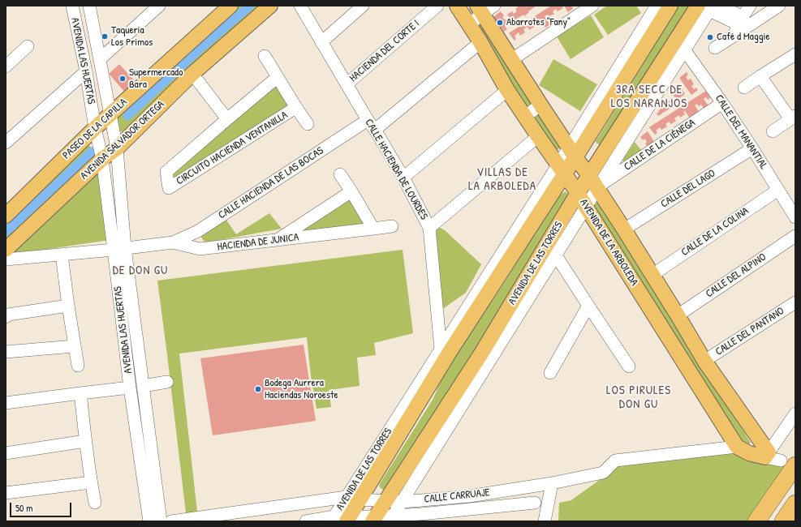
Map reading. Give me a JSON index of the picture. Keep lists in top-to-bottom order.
{
  "streets": {
    "main road": [
      "PASEO DE LA CAPILLA",
      "AVENIDA SALVADOR ORTEGA",
      "AVENIDA DE LA ARBOLEDA",
      "AVENIDA DE LAS TORRES"
    ],
    "street": [
      "HACIENDA DEL CORTE I",
      "AVENIDA LAS HUERTAS",
      "CALLE DEL MANANTIAL",
      "CALLE DE LA CIÉNEGA",
      "CIRCUITO HACIENDA VENTANILLA",
      "CALLE HACIENDA DE LOURDES",
      "CALLE HACIENDA DE LAS BOCAS",
      "CALLE DEL LAGO",
      "CALLE DE LA COLINA",
      "HACIENDA DE JUNICA",
      "CALLE DEL ALPINO",
      "CALLE DEL PANTANO",
      "CALLE CARRUAJE"
    ]
  },
  "crossings": [
    ["HACIENDA DEL CORTE I", "CALLE HACIENDA DE LOURDES"],
    ["AVENIDA LAS HUERTAS", "PASEO DE LA CAPILLA"],
    ["AVENIDA LAS HUERTAS", "AVENIDA SALVADOR ORTEGA"],
    ["AVENIDA LAS HUERTAS", "HACIENDA DE JUNICA"],
    ["CALLE DEL MANANTIAL", "CALLE DE LA CIÉNEGA"],
    ["CALLE DEL MANANTIAL", "CALLE DEL LAGO"],
    ["CALLE DEL MANANTIAL", "CALLE DE LA COLINA"],
    ["CALLE DEL MANANTIAL", "AVENIDA DE LAS TORRES"],
    ["CALLE DE LA CIÉNEGA", "AVENIDA DE LA ARBOLEDA"],
    ["CALLE DE LA CIÉNEGA", "AVENIDA DE LAS TORRES"],
    ["CALLE HACIENDA DE LOURDES", "CALLE HACIENDA DE LAS BOCAS"],
    ["CALLE HACIENDA DE LOURDES", "AVENIDA DE LAS TORRES"],
    ["CALLE HACIENDA DE LAS BOCAS", "HACIENDA DE JUNICA"],
    ["CALLE HACIENDA DE LAS BOCAS", "AVENIDA DE LA ARBOLEDA"],
    ["CALLE DEL LAGO", "AVENIDA DE LA ARBOLEDA"],
    ["CALLE DE LA COLINA", "AVENIDA DE LA ARBOLEDA"],
    ["AVENIDA DE LA ARBOLEDA", "AVENIDA DE LAS TORRES"],
    ["AVENIDA DE LA ARBOLEDA", "CALLE DEL ALPINO"],
    ["AVENIDA DE LA ARBOLEDA", "CALLE DEL PANTANO"],
    ["AVENIDA DE LA ARBOLEDA", "CALLE CARRUAJE"],
    ["AVENIDA DE LAS TORRES", "CALLE CARRUAJE"]
  ],
  "districts": [
    "3RA SECC DE LOS NARANJOS",
    "VILLAS DE LA ARBOLEDA",
    "DE DON GU",
    "LOS PIRULES DON GU"
  ],
  "places": [
    "Abarrotes \"Fany\"",
    "Taqueria Los Primos",
    "Café d Maggie",
    "Supermercado Bara",
    "Bodega Aurrera Haciendas Noroeste"
  ],
  "scale_bar": "50 m"
}
